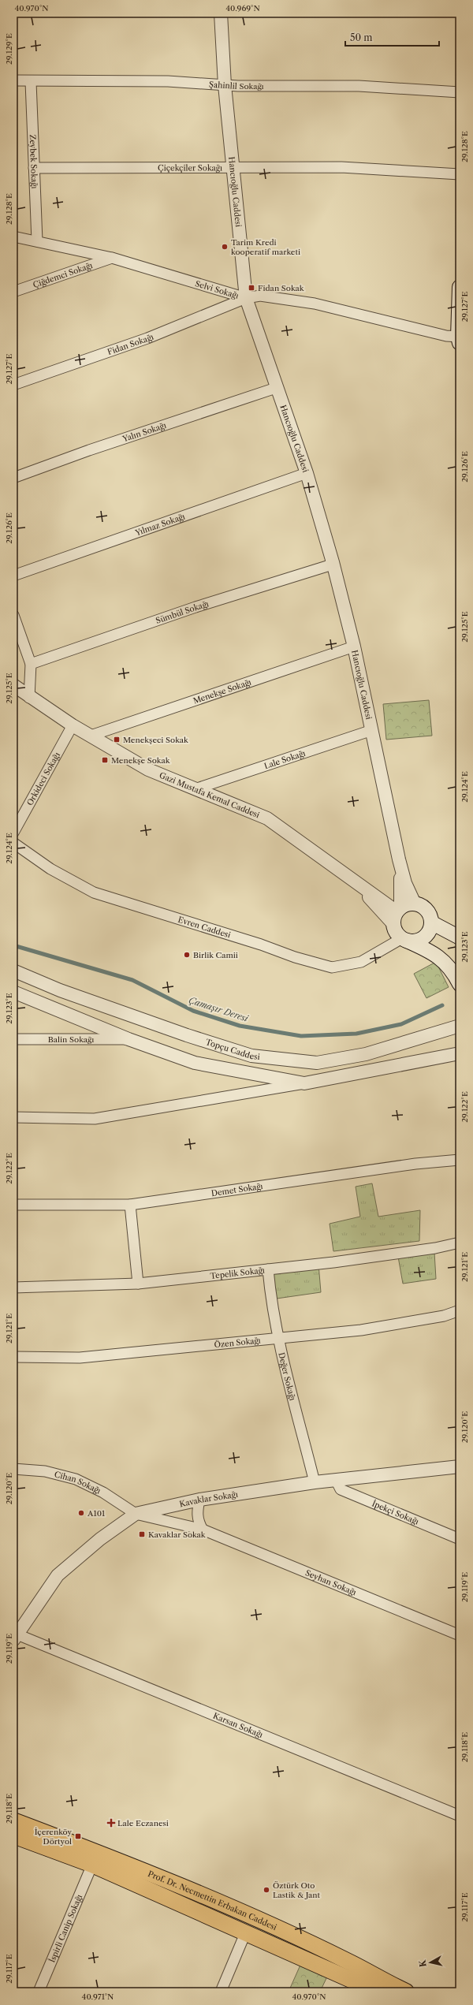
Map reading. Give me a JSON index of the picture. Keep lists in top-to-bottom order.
{
  "streets": {
    "main road": ["Prof. Dr. Necmettin Erbakan Caddesi"],
    "street": [
      "Şahinlil Sokağı",
      "Zeybek Sokağı",
      "Çiçekçiler Sokağı",
      "Hancıoğlu Caddesi",
      "Çiğdemci Sokağı",
      "Selvi Sokağı",
      "Fidan Sokağı",
      "Yalın Sokağı",
      "Yılmaz Sokağı",
      "Sümbül Sokağı",
      "Menekşe Sokağı",
      "Lale Sokağı",
      "Orkideci Sokağı",
      "Gazi Mustafa Kemal Caddesi",
      "Evren Caddesi",
      "Balin Sokağı",
      "Topçu Caddesi",
      "Demet Sokağı",
      "Tepelik Sokağı",
      "Özen Sokağı",
      "Değer Sokağı",
      "Cihan Sokağı",
      "Kavaklar Sokağı",
      "İpekçi Sokağı",
      "Seyhan Sokağı",
      "Karsan Sokağı",
      "İspirli Canip Sokağı"
    ]
  },
  "crossings": [
    ["Şahinlil Sokağı", "Zeybek Sokağı"],
    ["Şahinlil Sokağı", "Hancıoğlu Caddesi"],
    ["Zeybek Sokağı", "Çiçekçiler Sokağı"],
    ["Zeybek Sokağı", "Selvi Sokağı"],
    ["Çiçekçiler Sokağı", "Hancıoğlu Caddesi"],
    ["Hancıoğlu Caddesi", "Selvi Sokağı"],
    ["Hancıoğlu Caddesi", "Fidan Sokağı"],
    ["Hancıoğlu Caddesi", "Yalın Sokağı"],
    ["Hancıoğlu Caddesi", "Yılmaz Sokağı"],
    ["Hancıoğlu Caddesi", "Sümbül Sokağı"],
    ["Hancıoğlu Caddesi", "Menekşe Sokağı"],
    ["Hancıoğlu Caddesi", "Lale Sokağı"],
    ["Hancıoğlu Caddesi", "Gazi Mustafa Kemal Caddesi"],
    ["Hancıoğlu Caddesi", "Evren Caddesi"],
    ["Çiğdemci Sokağı", "Selvi Sokağı"],
    ["Selvi Sokağı", "Fidan Sokağı"],
    ["Menekşe Sokağı", "Gazi Mustafa Kemal Caddesi"],
    ["Lale Sokağı", "Gazi Mustafa Kemal Caddesi"],
    ["Orkideci Sokağı", "Gazi Mustafa Kemal Caddesi"],
    ["Gazi Mustafa Kemal Caddesi", "Evren Caddesi"],
    ["Tepelik Sokağı", "Değer Sokağı"],
    ["Özen Sokağı", "Değer Sokağı"],
    ["Değer Sokağı", "Kavaklar Sokağı"],
    ["Cihan Sokağı", "Kavaklar Sokağı"],
    ["Cihan Sokağı", "Seyhan Sokağı"],
    ["Kavaklar Sokağı", "İpekçi Sokağı"],
    ["Kavaklar Sokağı", "Seyhan Sokağı"],
    ["Kavaklar Sokağı", "Karsan Sokağı"],
    ["Prof. Dr. Necmettin Erbakan Caddesi", "İspirli Canip Sokağı"]
  ],
  "water": ["Çamaşır Deresi"],
  "places": {
    "other": [
      "Tarim Kredi kooperatif marketi",
      "Birlik Camii",
      "A101",
      "Öztürk Oto Lastik & Jant"
    ],
    "transit": [
      "Fidan Sokak",
      "Menekşeci Sokak",
      "Menekşe Sokak",
      "Kavaklar Sokak",
      "İçerenköy Dörtyol"
    ],
    "health": ["Lale Eczanesi"]
  },
  "scale_bar": "50 m",
  "north": "left",
  "coordinates": [
    "40.970°N",
    "40.969°N",
    "29.129°E",
    "29.128°E",
    "29.127°E",
    "29.126°E",
    "29.125°E",
    "29.124°E",
    "29.123°E",
    "29.122°E",
    "29.121°E",
    "29.120°E",
    "29.119°E",
    "29.118°E",
    "29.117°E",
    "40.971°N"
  ]
}
